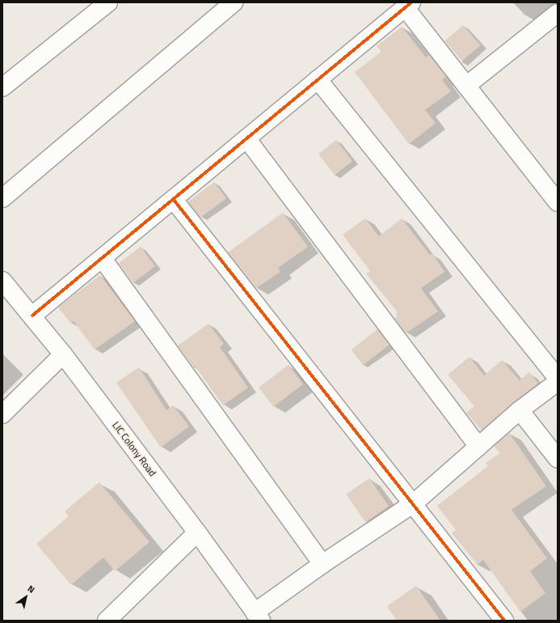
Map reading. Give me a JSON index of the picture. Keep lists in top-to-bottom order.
{
  "streets": {
    "street": ["LIC Colony Road"]
  },
  "north": "top right"
}
